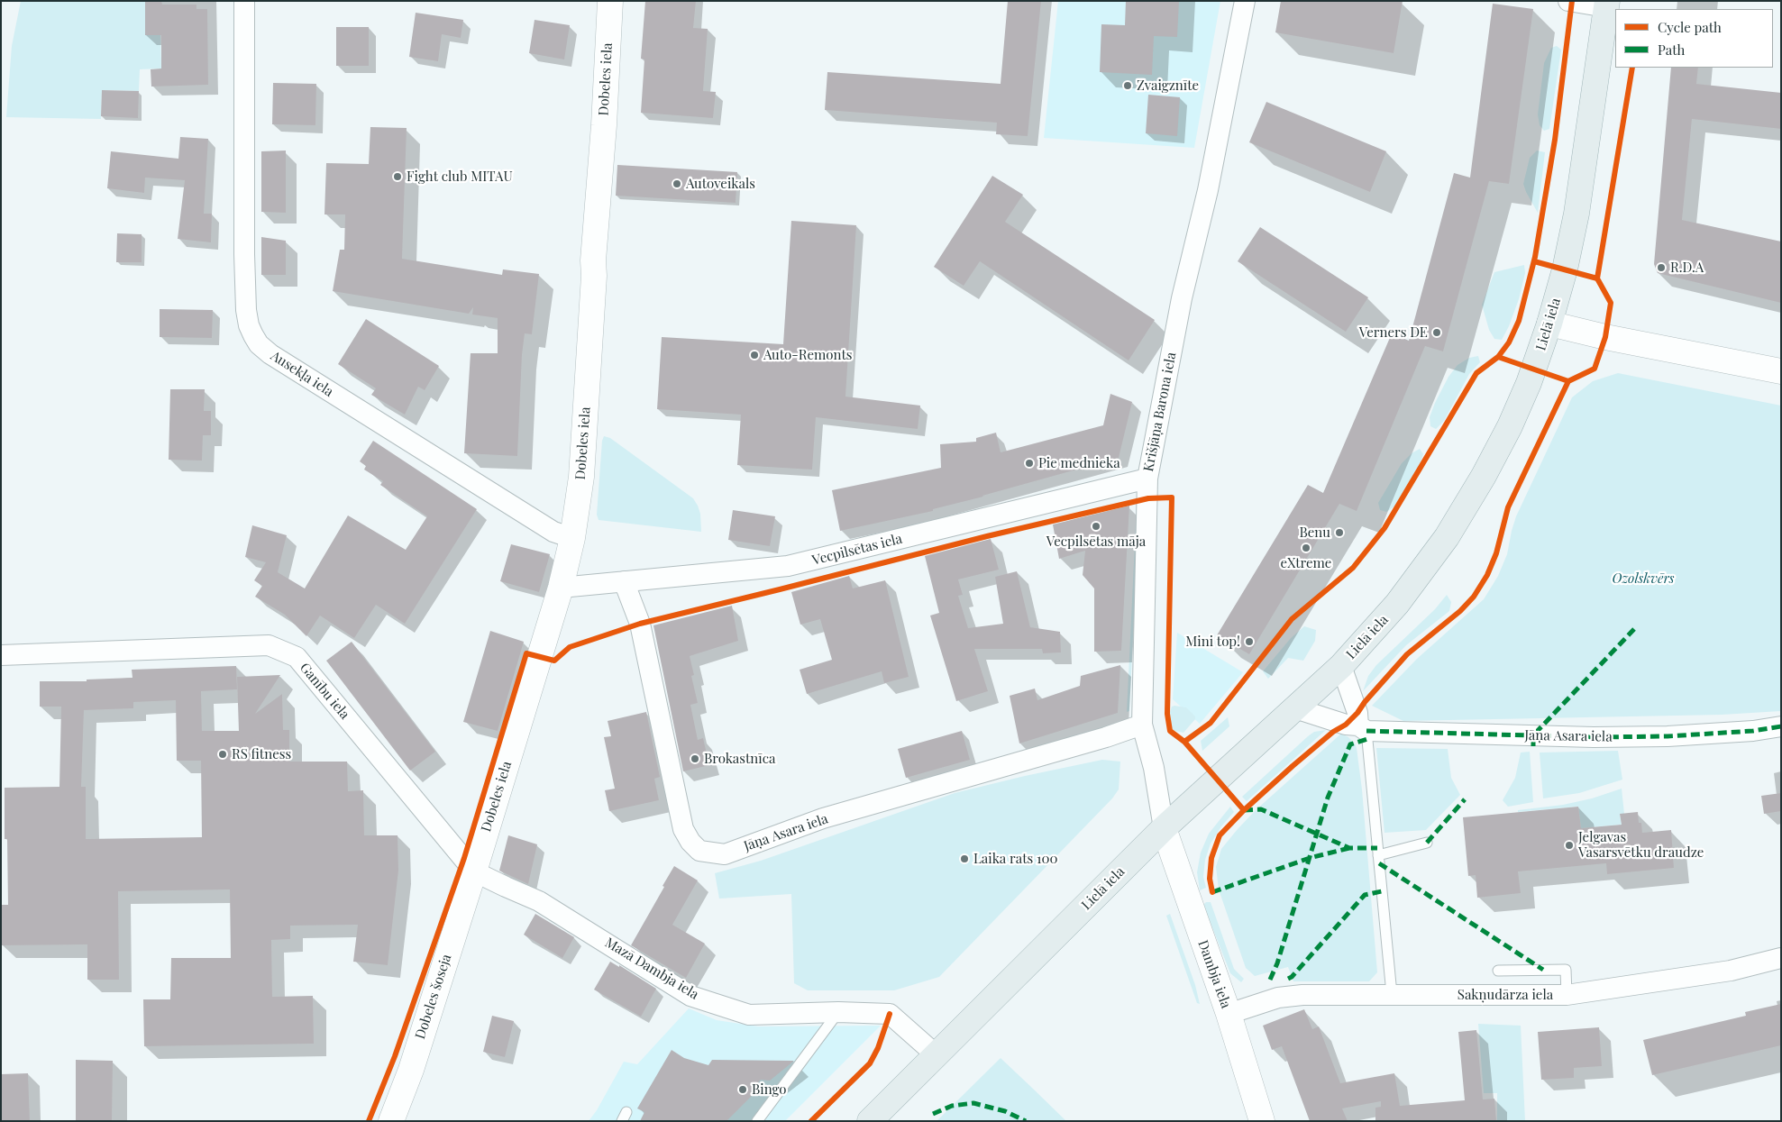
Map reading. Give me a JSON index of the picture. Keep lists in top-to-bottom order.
{
  "streets": {
    "main road": ["Lielā iela"],
    "street": [
      "Dobeles iela",
      "Ausekļa iela",
      "Krišjāņa Barona iela",
      "Vecpilsētas iela",
      "Ganību iela",
      "Jāņa Asara iela",
      "Mazā Dambja iela",
      "Dambja iela",
      "Sakņudārza iela",
      "Dobeles šoseja"
    ]
  },
  "crossings": [
    ["Dobeles iela", "Ausekļa iela"],
    ["Dobeles iela", "Vecpilsētas iela"],
    ["Dobeles iela", "Ganību iela"],
    ["Dobeles iela", "Mazā Dambja iela"],
    ["Dobeles iela", "Dobeles šoseja"],
    ["Lielā iela", "Krišjāņa Barona iela"],
    ["Lielā iela", "Jāņa Asara iela"],
    ["Lielā iela", "Mazā Dambja iela"],
    ["Lielā iela", "Dambja iela"],
    ["Krišjāņa Barona iela", "Vecpilsētas iela"],
    ["Krišjāņa Barona iela", "Jāņa Asara iela"],
    ["Krišjāņa Barona iela", "Dambja iela"],
    ["Vecpilsētas iela", "Jāņa Asara iela"],
    ["Ganību iela", "Mazā Dambja iela"],
    ["Ganību iela", "Dobeles šoseja"],
    ["Mazā Dambja iela", "Dobeles šoseja"],
    ["Dambja iela", "Sakņudārza iela"]
  ],
  "parks": ["Ozolskvērs"],
  "places": [
    "Zvaigznīte",
    "Fight club MITAU",
    "Autoveikals",
    "R.D.A",
    "Verners DE",
    "Auto-Remonts",
    "Pie mednieka",
    "Vecpilsētas māja",
    "Benu",
    "eXtreme",
    "Mini top!",
    "RS fitness",
    "Brokastnīca",
    "Jelgavas Vasarsvētku draudze",
    "Laika rats 100",
    "Bingo"
  ],
  "legend": ["Cycle path", "Path"]
}
